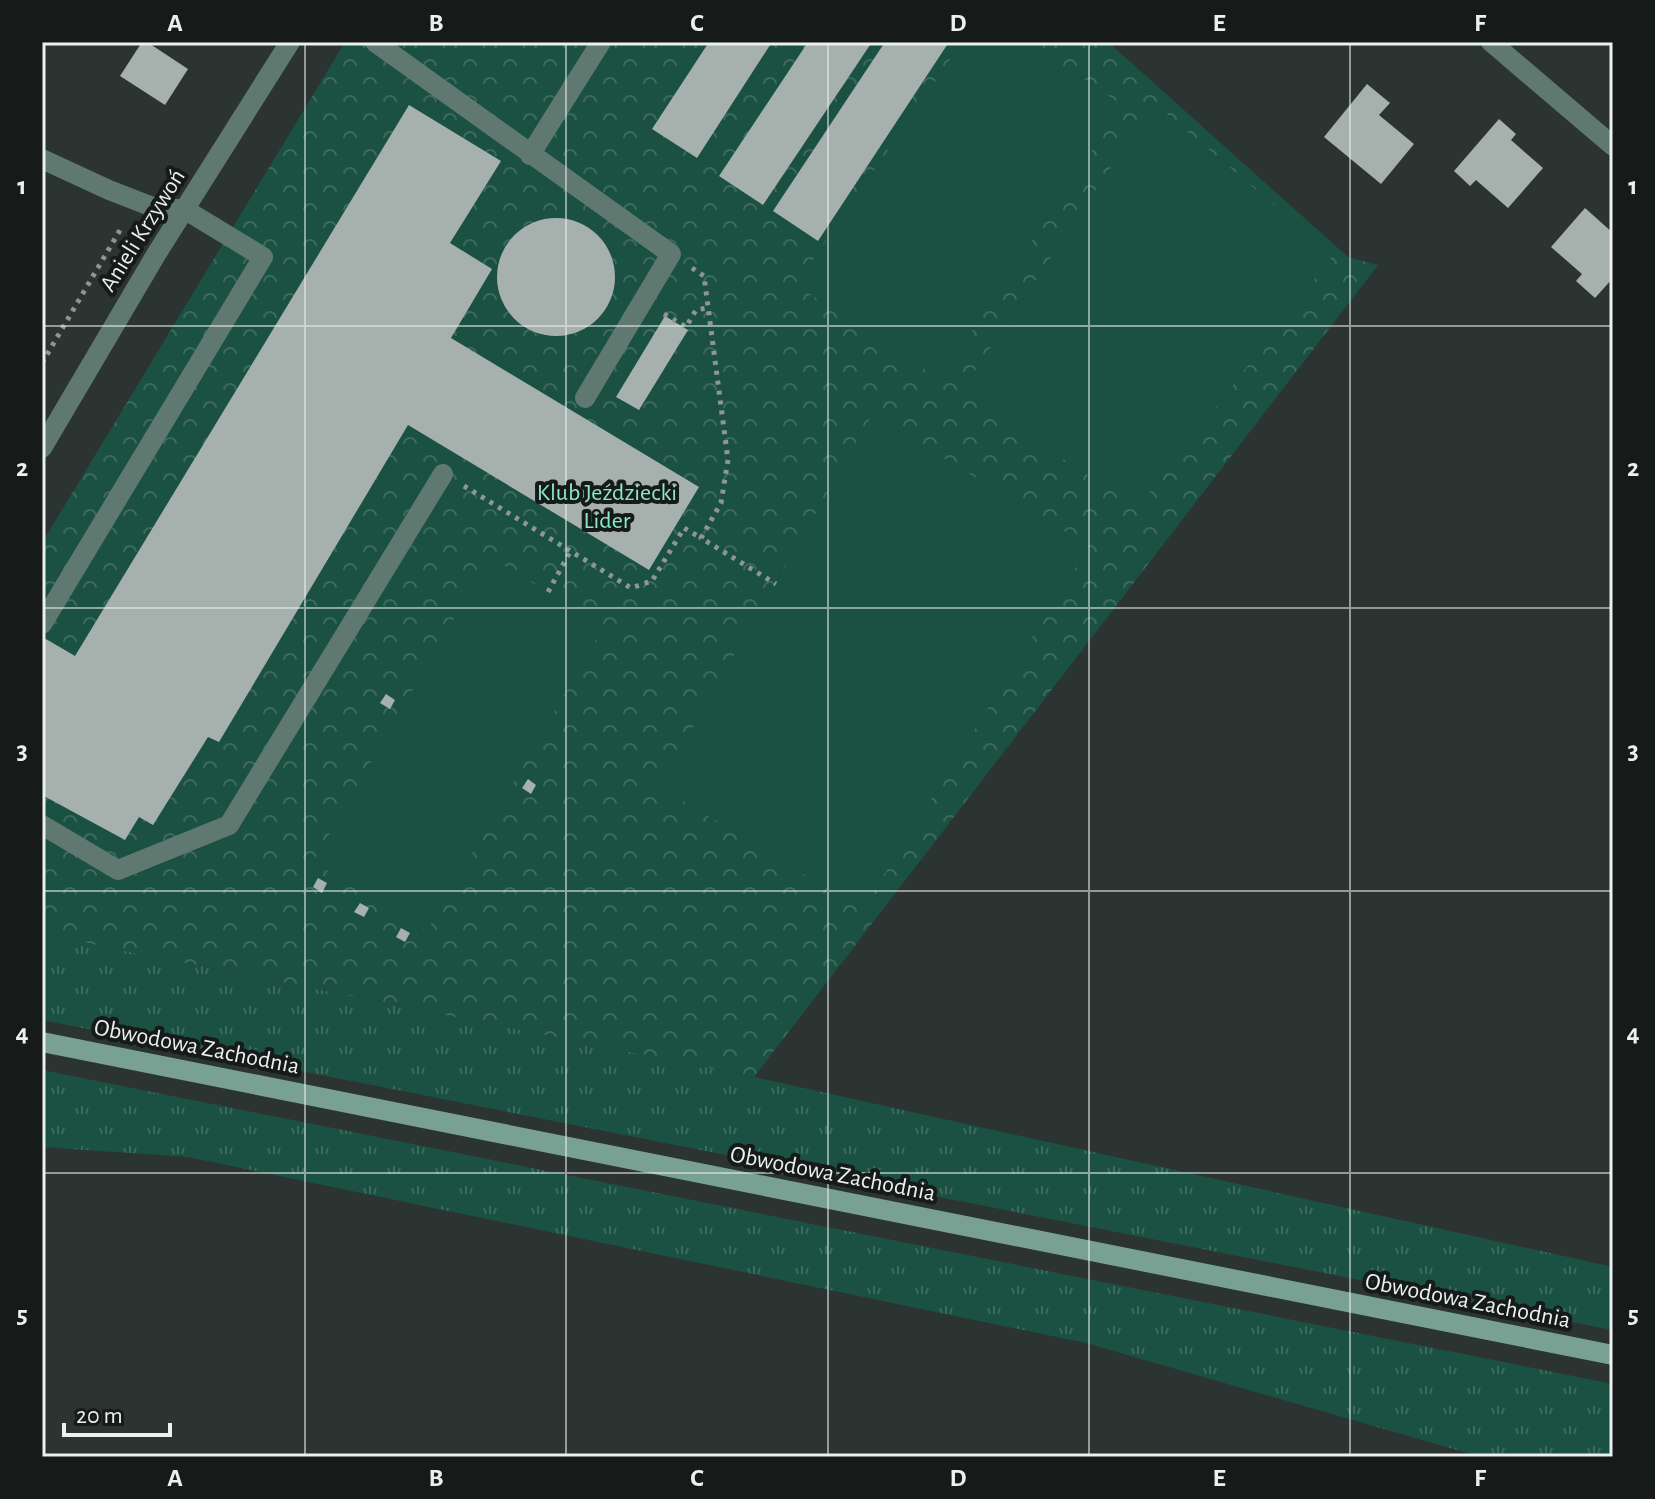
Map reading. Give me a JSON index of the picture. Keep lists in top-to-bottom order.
{
  "streets": {
    "main road": ["Obwodowa Zachodnia"],
    "street": ["Anieli Krzywoń"]
  },
  "parks": ["Klub Jeździecki Lider"],
  "scale_bar": "20 m",
  "grid": {
    "columns": [
      "A",
      "B",
      "C",
      "D",
      "E",
      "F"
    ],
    "rows": [
      "1",
      "2",
      "3",
      "4",
      "5"
    ]
  }
}
